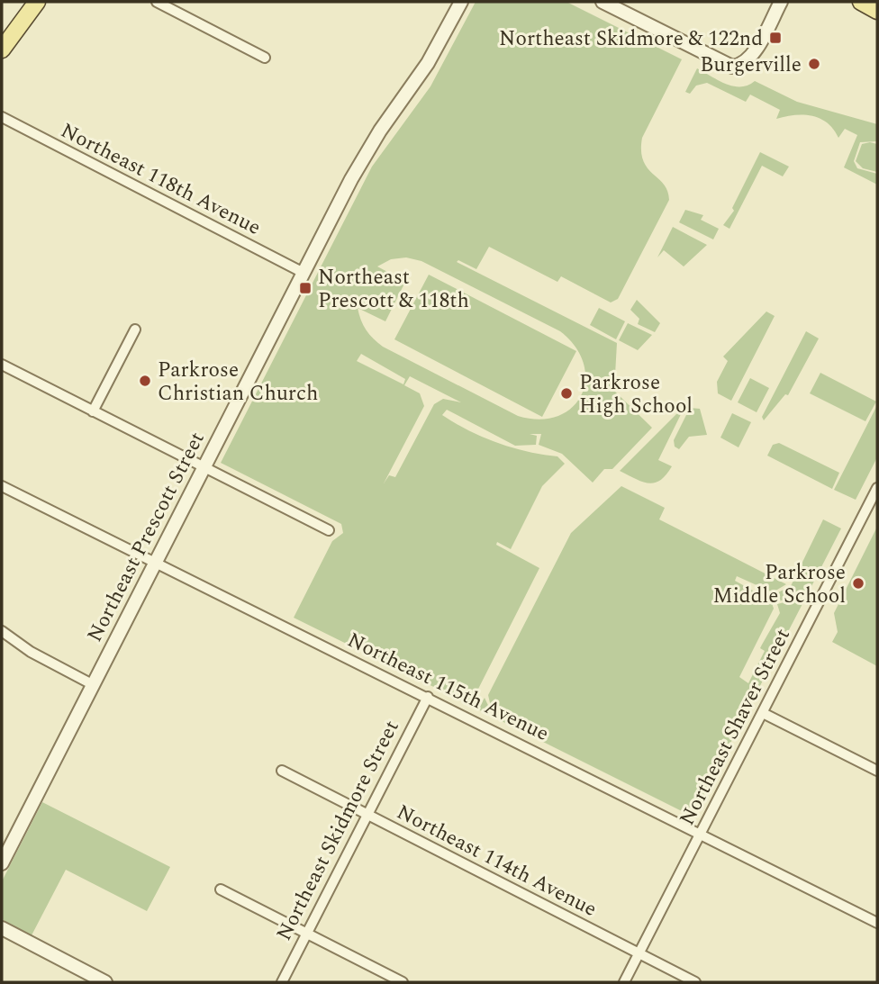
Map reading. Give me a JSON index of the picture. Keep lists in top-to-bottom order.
{
  "streets": {
    "street": [
      "Northeast 118th Avenue",
      "Northeast Prescott Street",
      "Northeast 115th Avenue",
      "Northeast Shaver Street",
      "Northeast Skidmore Street",
      "Northeast 114th Avenue"
    ]
  },
  "crossings": [
    ["Northeast 118th Avenue", "Northeast Prescott Street"],
    ["Northeast Prescott Street", "Northeast 115th Avenue"],
    ["Northeast 115th Avenue", "Northeast Shaver Street"],
    ["Northeast 115th Avenue", "Northeast Skidmore Street"],
    ["Northeast Shaver Street", "Northeast 114th Avenue"],
    ["Northeast Skidmore Street", "Northeast 114th Avenue"]
  ],
  "places": {
    "transit": ["Northeast Skidmore & 122nd", "Northeast Prescott & 118th"],
    "other": [
      "Burgerville",
      "Parkrose Christian Church",
      "Parkrose High School",
      "Parkrose Middle School"
    ]
  }
}
